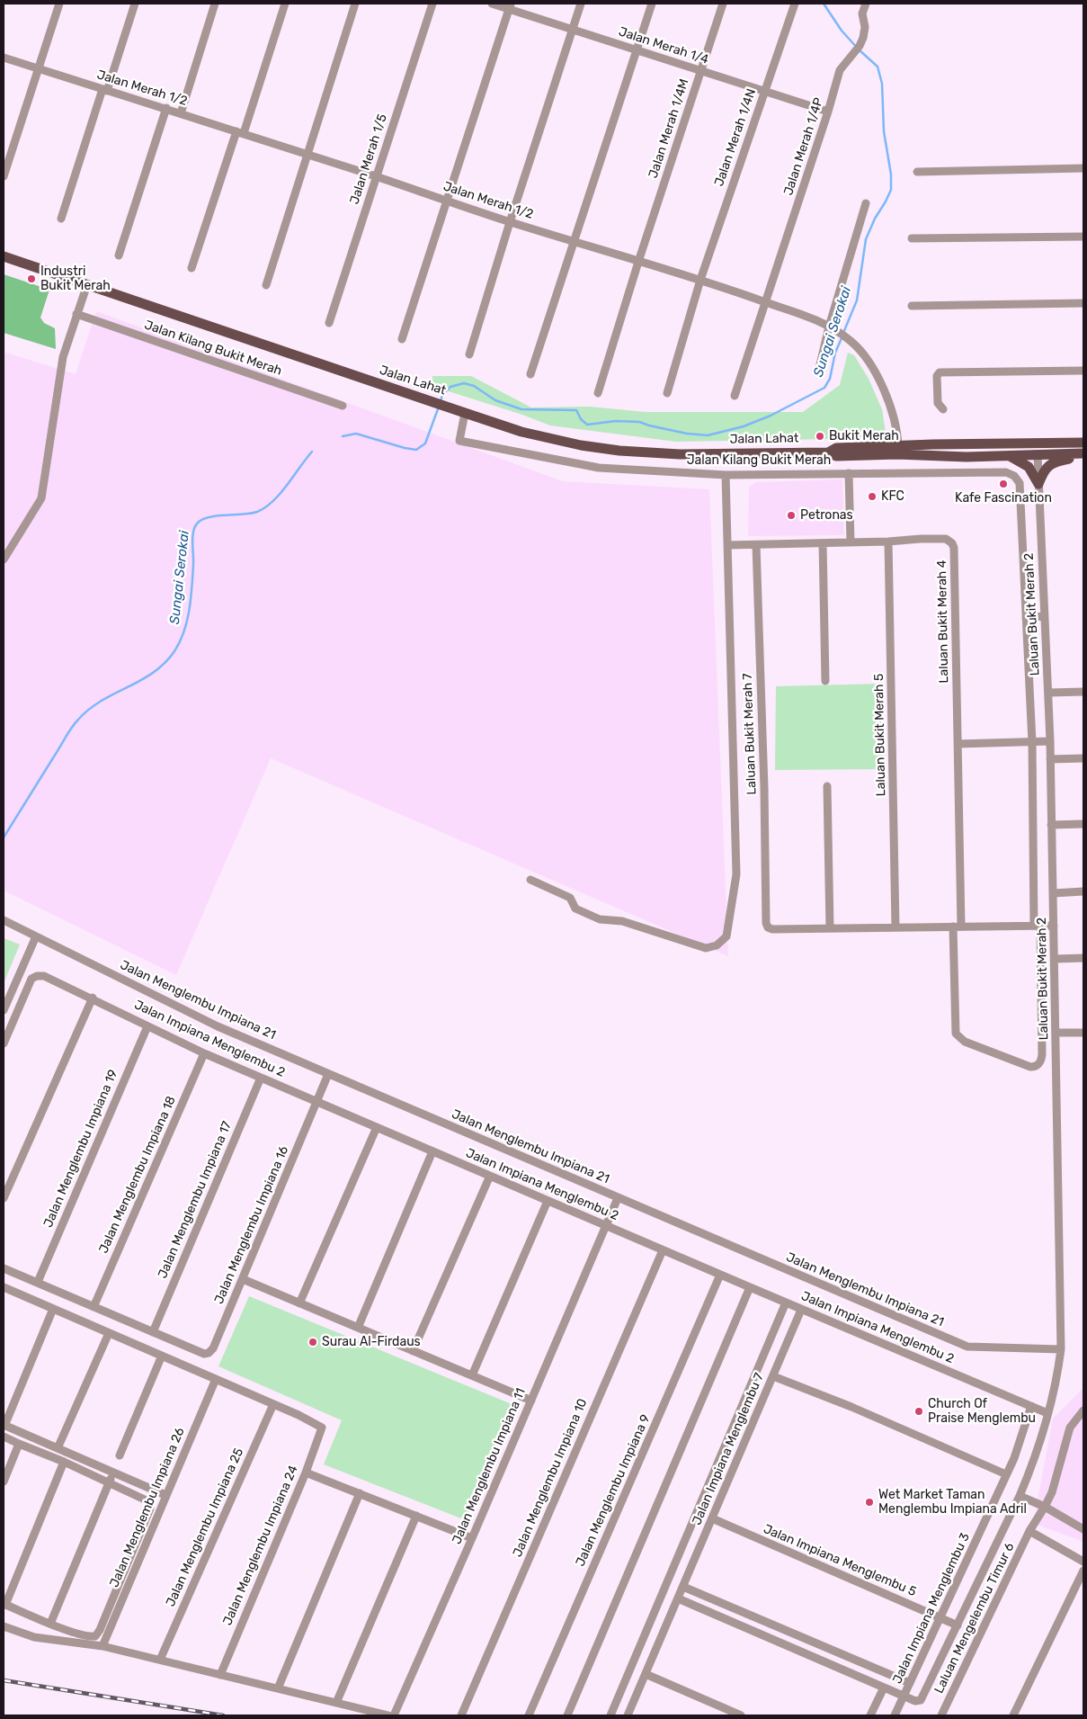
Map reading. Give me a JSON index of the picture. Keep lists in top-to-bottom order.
{
  "streets": {
    "main road": ["Jalan Lahat"],
    "street": [
      "Jalan Merah 1/4",
      "Jalan Merah 1/2",
      "Jalan Merah 1/4M",
      "Jalan Merah 1/4N",
      "Jalan Merah 1/4P",
      "Jalan Merah 1/5",
      "Jalan Kilang Bukit Merah",
      "Laluan Bukit Merah 2",
      "Laluan Bukit Merah 4",
      "Laluan Bukit Merah 7",
      "Laluan Bukit Merah 5",
      "Jalan Menglembu Impiana 21",
      "Jalan Impiana Menglembu 2",
      "Jalan Menglembu Impiana 19",
      "Jalan Menglembu Impiana 18",
      "Jalan Menglembu Impiana 17",
      "Jalan Menglembu Impiana 16",
      "Jalan Impiana Menglembu 7",
      "Jalan Menglembu Impiana 11",
      "Jalan Menglembu Impiana 10",
      "Jalan Menglembu Impiana 9",
      "Jalan Menglembu Impiana 26",
      "Jalan Menglembu Impiana 25",
      "Jalan Menglembu Impiana 24",
      "Jalan Impiana Menglembu 5",
      "Jalan Impiana Menglembu 3",
      "Laluan Mengelembu Timur 6"
    ]
  },
  "crossings": [
    ["Jalan Merah 1/4", "Jalan Merah 1/4M"],
    ["Jalan Merah 1/4", "Jalan Merah 1/4N"],
    ["Jalan Merah 1/4", "Jalan Merah 1/4P"],
    ["Jalan Merah 1/2", "Jalan Merah 1/4M"],
    ["Jalan Merah 1/2", "Jalan Merah 1/4N"],
    ["Jalan Merah 1/2", "Jalan Merah 1/4P"],
    ["Jalan Merah 1/2", "Jalan Merah 1/5"],
    ["Jalan Merah 1/2", "Jalan Lahat"],
    ["Jalan Kilang Bukit Merah", "Jalan Lahat"],
    ["Jalan Kilang Bukit Merah", "Laluan Bukit Merah 2"],
    ["Jalan Lahat", "Laluan Bukit Merah 2"],
    ["Laluan Bukit Merah 2", "Laluan Bukit Merah 4"],
    ["Laluan Bukit Merah 2", "Jalan Menglembu Impiana 21"],
    ["Laluan Bukit Merah 2", "Jalan Impiana Menglembu 2"],
    ["Laluan Bukit Merah 2", "Jalan Impiana Menglembu 5"],
    ["Laluan Bukit Merah 2", "Jalan Impiana Menglembu 3"],
    ["Laluan Bukit Merah 4", "Laluan Bukit Merah 7"],
    ["Laluan Bukit Merah 4", "Laluan Bukit Merah 5"],
    ["Jalan Menglembu Impiana 21", "Jalan Menglembu Impiana 16"],
    ["Jalan Menglembu Impiana 21", "Jalan Menglembu Impiana 11"],
    ["Jalan Impiana Menglembu 2", "Jalan Menglembu Impiana 19"],
    ["Jalan Impiana Menglembu 2", "Jalan Menglembu Impiana 18"],
    ["Jalan Impiana Menglembu 2", "Jalan Menglembu Impiana 17"],
    ["Jalan Impiana Menglembu 2", "Jalan Menglembu Impiana 16"],
    ["Jalan Impiana Menglembu 2", "Jalan Impiana Menglembu 7"],
    ["Jalan Impiana Menglembu 2", "Jalan Menglembu Impiana 11"],
    ["Jalan Impiana Menglembu 2", "Jalan Menglembu Impiana 10"],
    ["Jalan Impiana Menglembu 2", "Jalan Menglembu Impiana 9"],
    ["Jalan Impiana Menglembu 2", "Jalan Impiana Menglembu 3"],
    ["Jalan Menglembu Impiana 17", "Jalan Menglembu Impiana 16"],
    ["Jalan Impiana Menglembu 7", "Jalan Impiana Menglembu 5"],
    ["Jalan Menglembu Impiana 25", "Jalan Menglembu Impiana 24"],
    ["Jalan Impiana Menglembu 5", "Jalan Impiana Menglembu 3"]
  ],
  "water": ["Sungai Serokai"],
  "places": [
    "Industri Bukit Merah",
    "Bukit Merah",
    "Kafe Fascination",
    "KFC",
    "Petronas",
    "Surau Al-Firdaus",
    "Church Of Praise Menglembu",
    "Wet Market Taman Menglembu Impiana Adril"
  ]
}
